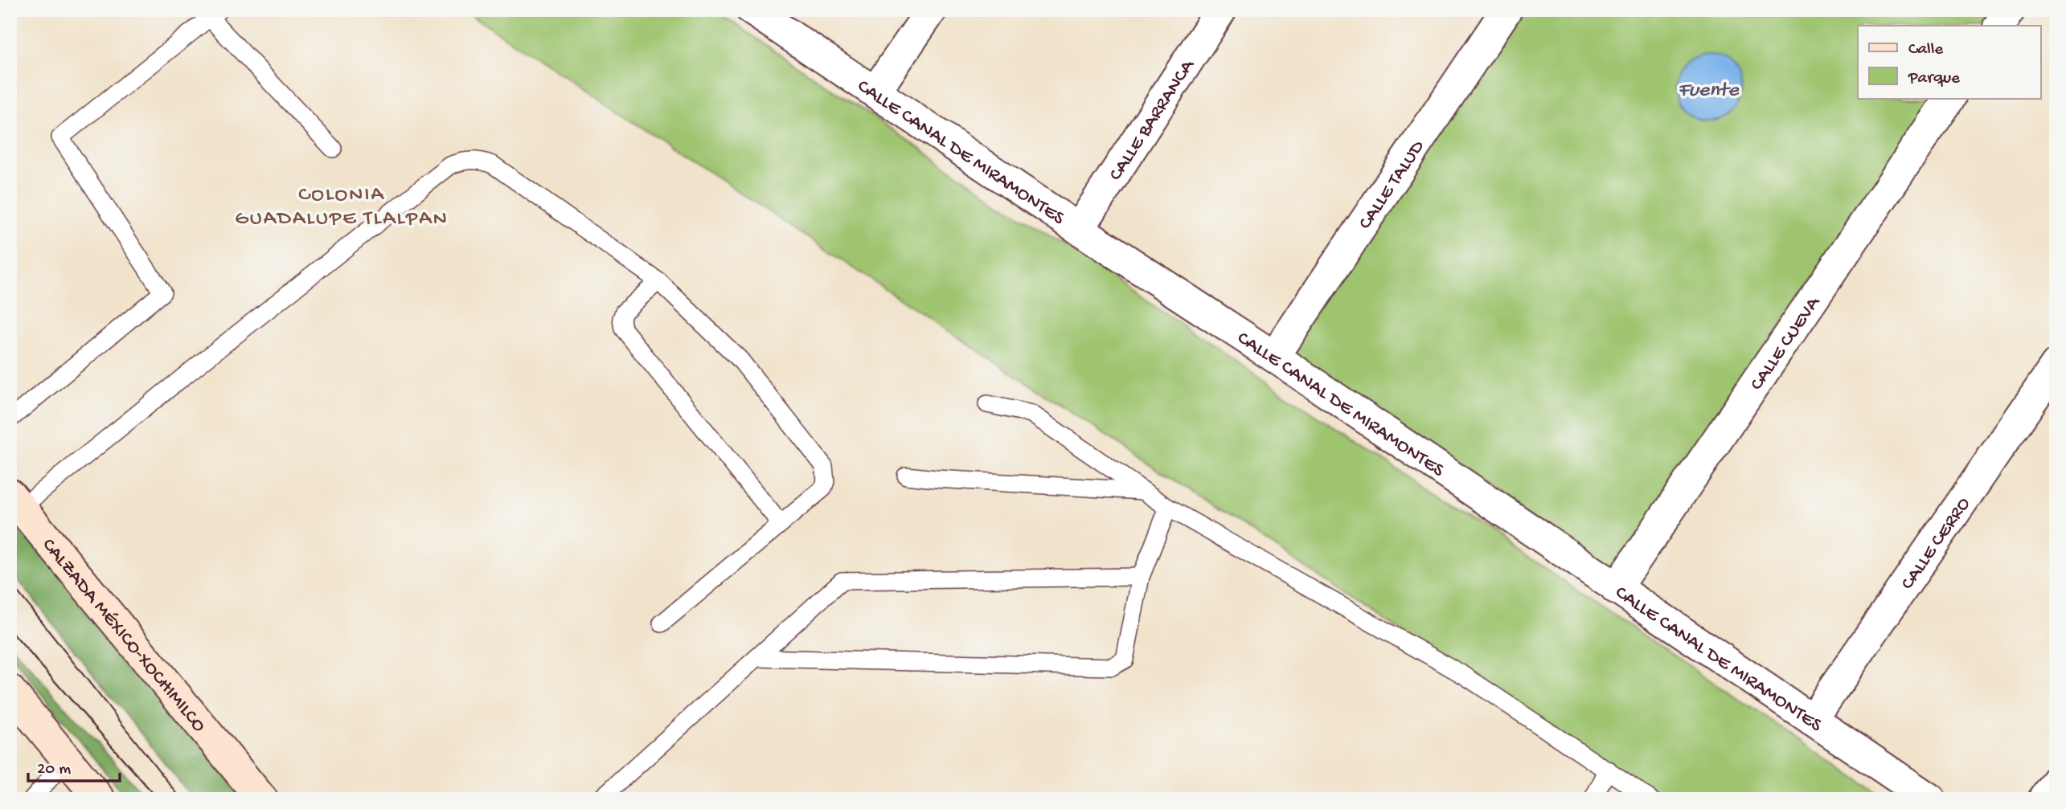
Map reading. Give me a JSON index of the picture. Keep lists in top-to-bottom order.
{
  "streets": {
    "main road": ["CALZADA MÉXICO-XOCHIMILCO"],
    "street": [
      "CALLE BARRANCA",
      "CALLE CANAL DE MIRAMONTES",
      "CALLE TALUD",
      "CALLE CUEVA",
      "CALLE CERRO"
    ]
  },
  "crossings": [
    ["CALLE BARRANCA", "CALLE CANAL DE MIRAMONTES"],
    ["CALLE CANAL DE MIRAMONTES", "CALLE TALUD"],
    ["CALLE CANAL DE MIRAMONTES", "CALLE CUEVA"],
    ["CALLE CANAL DE MIRAMONTES", "CALLE CERRO"]
  ],
  "districts": ["COLONIA GUADALUPE TLALPAN"],
  "water": ["Fuente"],
  "legend": ["Calle", "Parque"],
  "scale_bar": "20 m"
}
